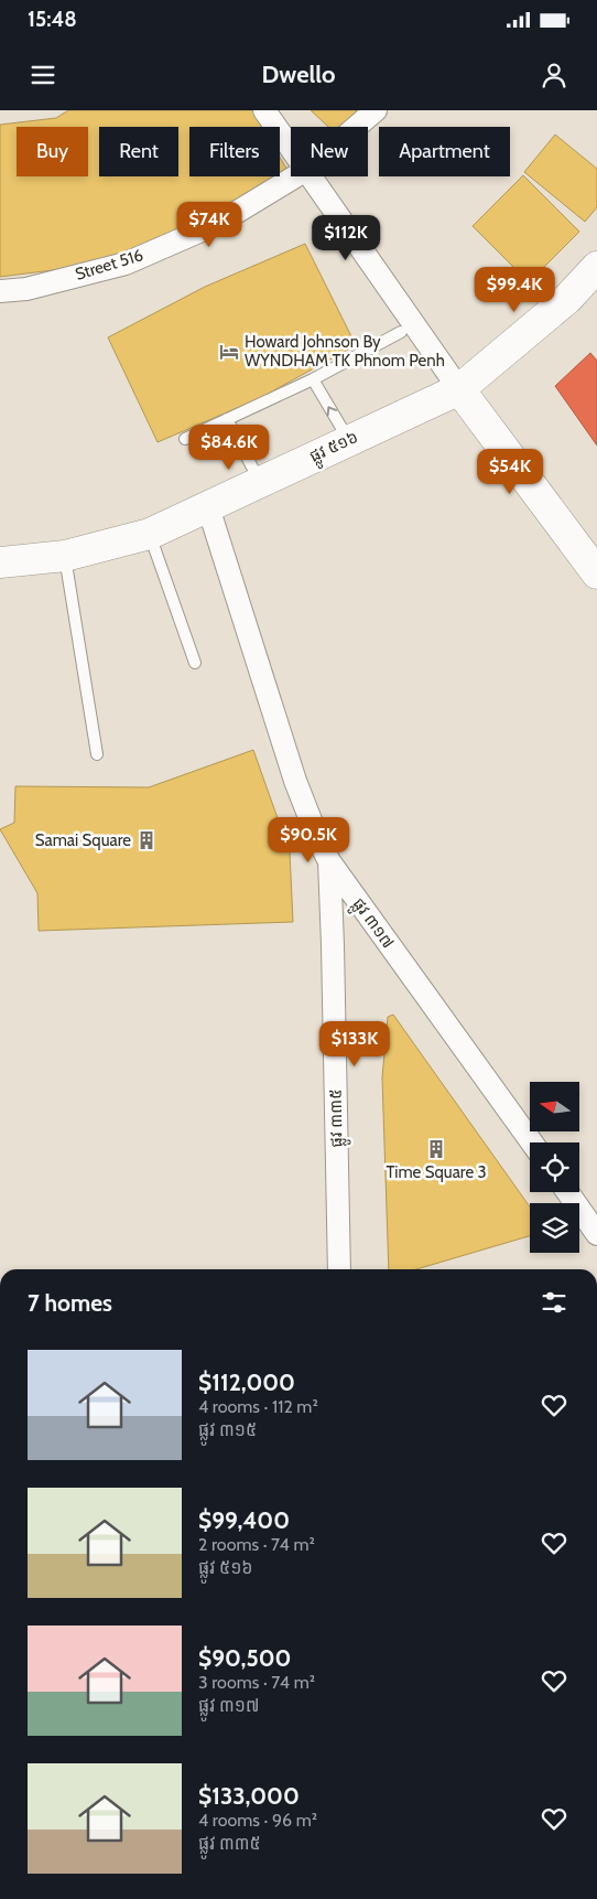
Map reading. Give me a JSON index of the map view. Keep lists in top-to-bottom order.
{
  "streets": {
    "street": [
      "Street 516",
      "ផ្លូវ ៥១៦",
      "ផ្លូវ ៣១៧",
      "ផ្លូវ ៣៣៥"
    ]
  },
  "crossings": [
    ["ផ្លូវ ៥១៦", "ផ្លូវ ៣១៧"],
    ["ផ្លូវ ៣១៧", "ផ្លូវ ៣៣៥"]
  ],
  "places": {
    "hotel": ["Howard Johnson By WYNDHAM TK Phnom Penh"],
    "building": ["Samai Square", "Time Square 3"]
  },
  "north": "left",
  "page": {
    "status": "15:48",
    "header": "Dwello",
    "chip": [
      "Buy",
      "Rent",
      "Filters",
      "New",
      "Apartment"
    ],
    "price": [
      "$74K",
      "$112K",
      "$99.4K",
      "$84.6K",
      "$54K",
      "$90.5K",
      "$133K"
    ],
    "heading": "7 homes",
    "list": [
      {
        "name": "$112,000",
        "note": "4 rooms · 112 m² · ផ្លូវ ៣១៥"
      },
      {
        "name": "$99,400",
        "note": "2 rooms · 74 m² · ផ្លូវ ៥១៦"
      },
      {
        "name": "$90,500",
        "note": "3 rooms · 74 m² · ផ្លូវ ៣១៧"
      },
      {
        "name": "$133,000",
        "note": "4 rooms · 96 m² · ផ្លូវ ៣៣៥"
      }
    ]
  }
}
